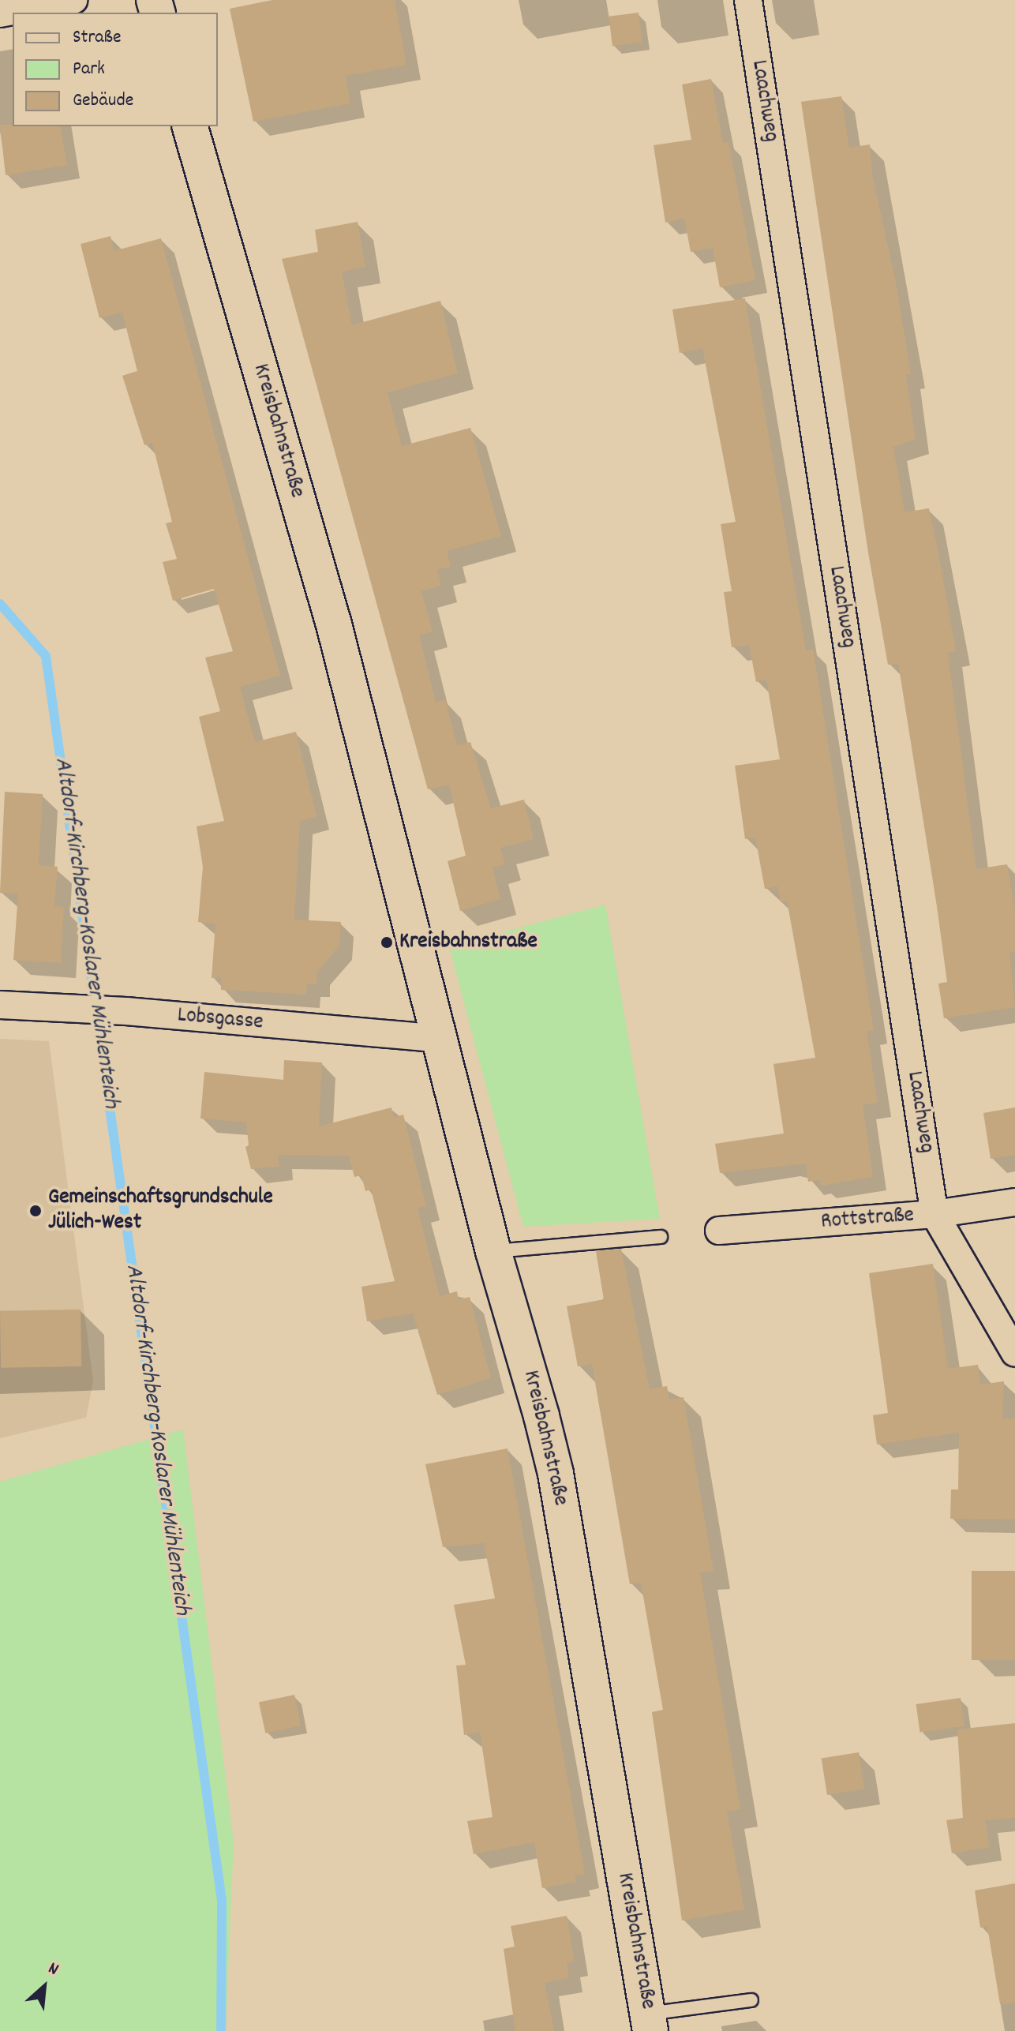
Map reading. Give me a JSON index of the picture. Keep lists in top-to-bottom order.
{
  "streets": {
    "street": [
      "Laachweg",
      "Kreisbahnstraße",
      "Lobsgasse",
      "Rottstraße"
    ]
  },
  "crossings": [
    ["Laachweg", "Rottstraße"],
    ["Kreisbahnstraße", "Lobsgasse"]
  ],
  "water": ["Altdorf-Kirchberg-Koslarer Mühlenteich"],
  "places": ["Kreisbahnstraße", "Gemeinschaftsgrundschule Jülich-West"],
  "legend": ["Straße", "Park", "Gebäude"],
  "north": "top right"
}
